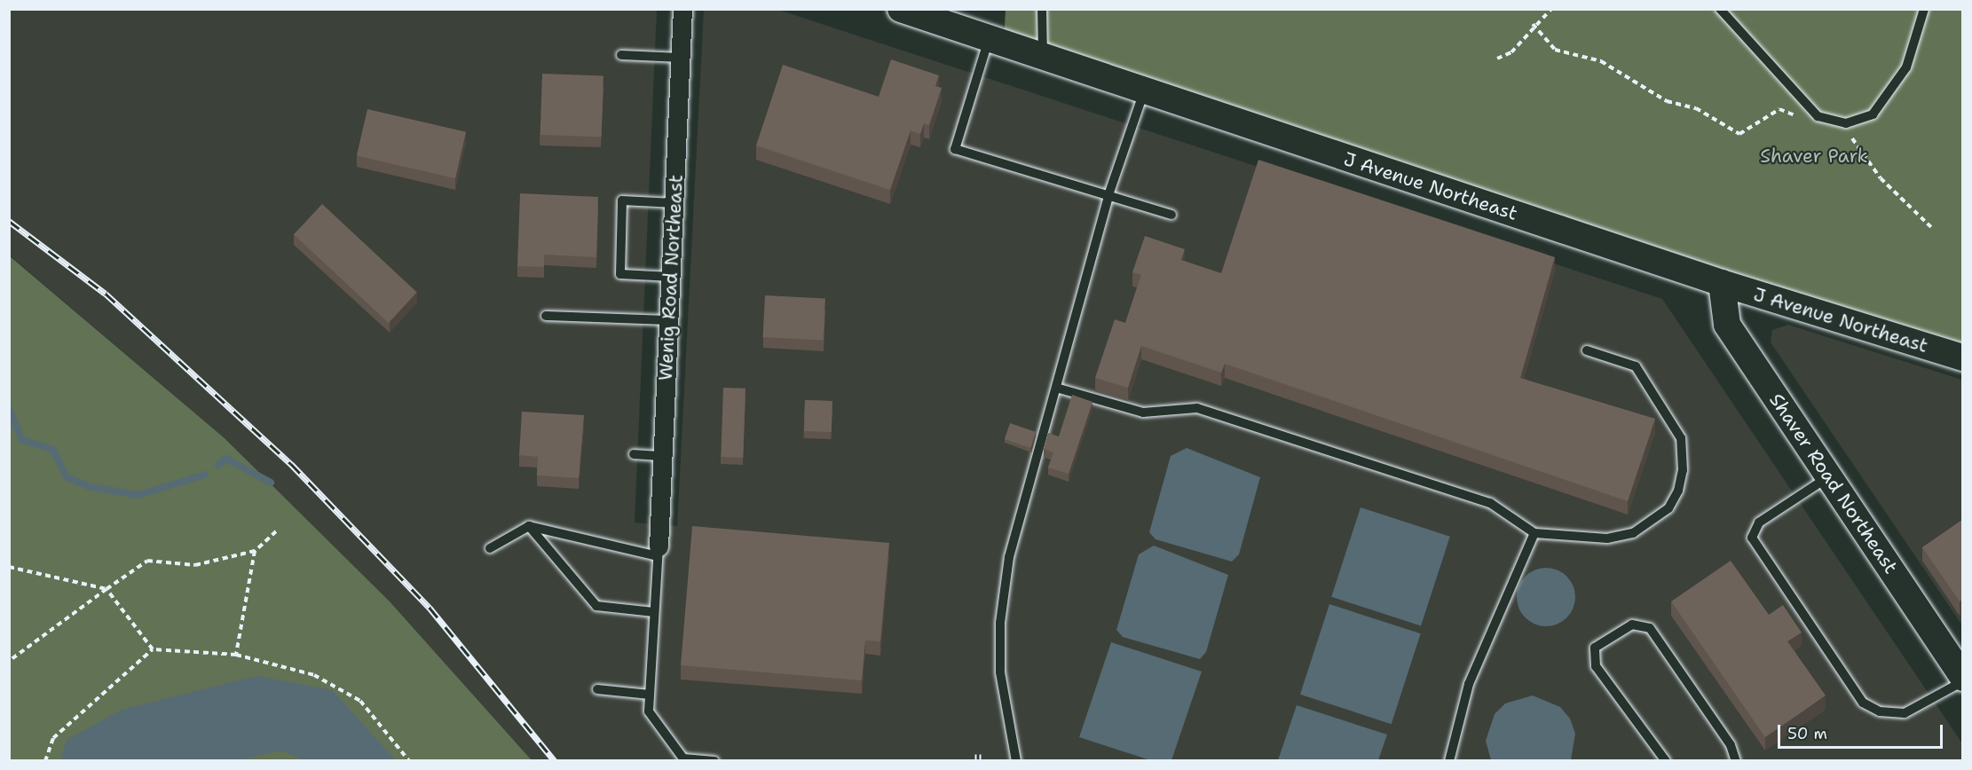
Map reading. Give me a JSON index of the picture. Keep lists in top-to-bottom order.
{
  "streets": {
    "street": ["J Avenue Northeast", "Wenig Road Northeast", "Shaver Road Northeast"]
  },
  "crossings": [
    ["J Avenue Northeast", "Shaver Road Northeast"]
  ],
  "parks": ["Shaver Park"],
  "scale_bar": "50 m"
}
